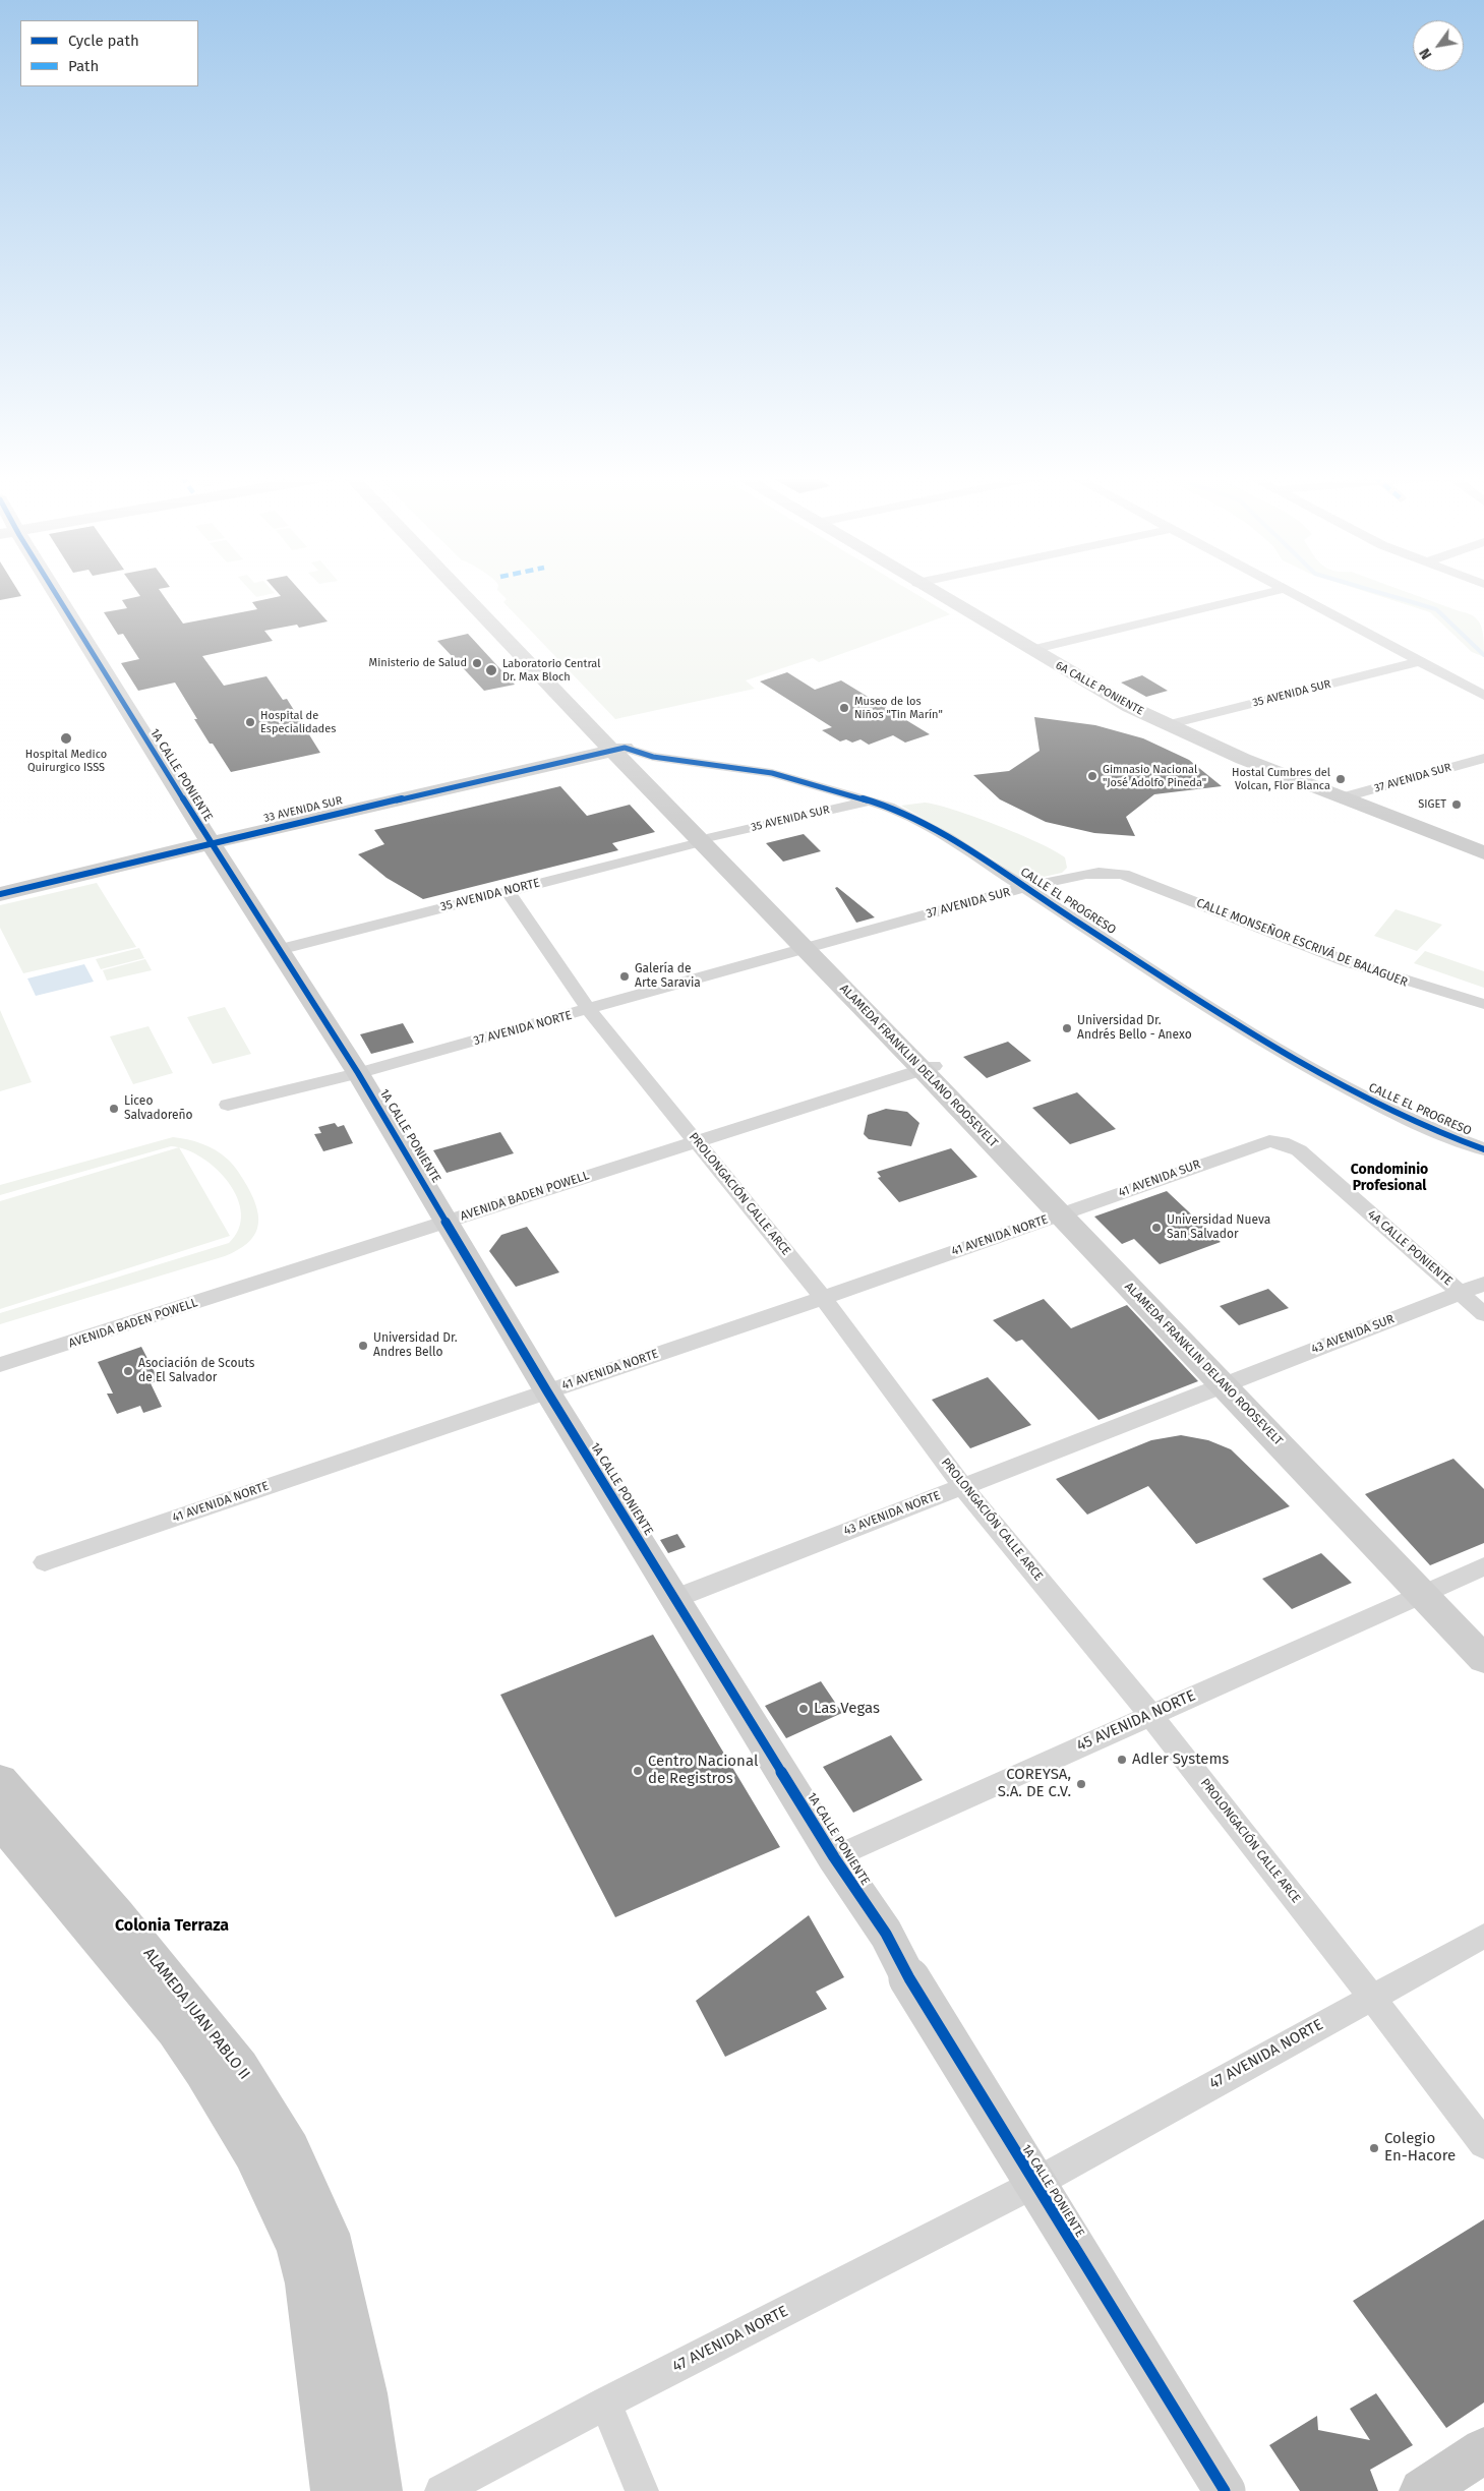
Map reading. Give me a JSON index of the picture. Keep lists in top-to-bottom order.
{
  "streets": {
    "main road": ["ALAMEDA JUAN PABLO II"],
    "street": [
      "6A CALLE PONIENTE",
      "35 AVENIDA SUR",
      "1A CALLE PONIENTE",
      "37 AVENIDA SUR",
      "33 AVENIDA SUR",
      "35 AVENIDA NORTE",
      "CALLE EL PROGRESO",
      "CALLE MONSEÑOR ESCRIVÁ DE BALAGUER",
      "37 AVENIDA NORTE",
      "ALAMEDA FRANKLIN DELANO ROOSEVELT",
      "41 AVENIDA SUR",
      "PROLONGACIÓN CALLE ARCE",
      "AVENIDA BADEN POWELL",
      "41 AVENIDA NORTE",
      "4A CALLE PONIENTE",
      "43 AVENIDA SUR",
      "43 AVENIDA NORTE",
      "45 AVENIDA NORTE",
      "47 AVENIDA NORTE"
    ]
  },
  "crossings": [
    ["6A CALLE PONIENTE", "35 AVENIDA SUR"],
    ["6A CALLE PONIENTE", "37 AVENIDA SUR"],
    ["35 AVENIDA SUR", "35 AVENIDA NORTE"],
    ["35 AVENIDA SUR", "CALLE EL PROGRESO"],
    ["35 AVENIDA SUR", "ALAMEDA FRANKLIN DELANO ROOSEVELT"],
    ["1A CALLE PONIENTE", "33 AVENIDA SUR"],
    ["1A CALLE PONIENTE", "35 AVENIDA NORTE"],
    ["1A CALLE PONIENTE", "37 AVENIDA NORTE"],
    ["1A CALLE PONIENTE", "AVENIDA BADEN POWELL"],
    ["1A CALLE PONIENTE", "41 AVENIDA NORTE"],
    ["1A CALLE PONIENTE", "43 AVENIDA NORTE"],
    ["1A CALLE PONIENTE", "45 AVENIDA NORTE"],
    ["1A CALLE PONIENTE", "47 AVENIDA NORTE"],
    ["37 AVENIDA SUR", "CALLE EL PROGRESO"],
    ["37 AVENIDA SUR", "CALLE MONSEÑOR ESCRIVÁ DE BALAGUER"],
    ["37 AVENIDA SUR", "37 AVENIDA NORTE"],
    ["37 AVENIDA SUR", "ALAMEDA FRANKLIN DELANO ROOSEVELT"],
    ["33 AVENIDA SUR", "CALLE EL PROGRESO"],
    ["33 AVENIDA SUR", "ALAMEDA FRANKLIN DELANO ROOSEVELT"],
    ["35 AVENIDA NORTE", "ALAMEDA FRANKLIN DELANO ROOSEVELT"],
    ["35 AVENIDA NORTE", "PROLONGACIÓN CALLE ARCE"],
    ["CALLE EL PROGRESO", "ALAMEDA FRANKLIN DELANO ROOSEVELT"],
    ["37 AVENIDA NORTE", "ALAMEDA FRANKLIN DELANO ROOSEVELT"],
    ["37 AVENIDA NORTE", "PROLONGACIÓN CALLE ARCE"],
    ["ALAMEDA FRANKLIN DELANO ROOSEVELT", "41 AVENIDA SUR"],
    ["ALAMEDA FRANKLIN DELANO ROOSEVELT", "AVENIDA BADEN POWELL"],
    ["ALAMEDA FRANKLIN DELANO ROOSEVELT", "41 AVENIDA NORTE"],
    ["ALAMEDA FRANKLIN DELANO ROOSEVELT", "43 AVENIDA SUR"],
    ["ALAMEDA FRANKLIN DELANO ROOSEVELT", "43 AVENIDA NORTE"],
    ["ALAMEDA FRANKLIN DELANO ROOSEVELT", "45 AVENIDA NORTE"],
    ["41 AVENIDA SUR", "41 AVENIDA NORTE"],
    ["41 AVENIDA SUR", "4A CALLE PONIENTE"],
    ["PROLONGACIÓN CALLE ARCE", "AVENIDA BADEN POWELL"],
    ["PROLONGACIÓN CALLE ARCE", "41 AVENIDA NORTE"],
    ["PROLONGACIÓN CALLE ARCE", "43 AVENIDA NORTE"],
    ["PROLONGACIÓN CALLE ARCE", "45 AVENIDA NORTE"],
    ["PROLONGACIÓN CALLE ARCE", "47 AVENIDA NORTE"],
    ["4A CALLE PONIENTE", "43 AVENIDA SUR"],
    ["43 AVENIDA SUR", "43 AVENIDA NORTE"]
  ],
  "districts": ["Condominio Profesional", "Colonia Terraza"],
  "places": [
    "Ministerio de Salud",
    "Laboratorio Central Dr. Max Bloch",
    "Museo de los Niños \"Tin Marín\"",
    "Hospital de Especialidades",
    "Hospital Medico Quirurgico ISSS",
    "Gimnasio Nacional \"José Adolfo Pineda\"",
    "Hostal Cumbres del Volcan, Flor Blanca",
    "SIGET",
    "Galería de Arte Saravia",
    "Universidad Dr. Andrés Bello - Anexo",
    "Liceo Salvadoreño",
    "Universidad Nueva San Salvador",
    "Universidad Dr. Andres Bello",
    "Asociación de Scouts de El Salvador",
    "Las Vegas",
    "Adler Systems",
    "Centro Nacional de Registros",
    "COREYSA, S.A. DE C.V.",
    "Colegio En-Hacore"
  ],
  "legend": ["Cycle path", "Path"],
  "north": "bottom left"
}
